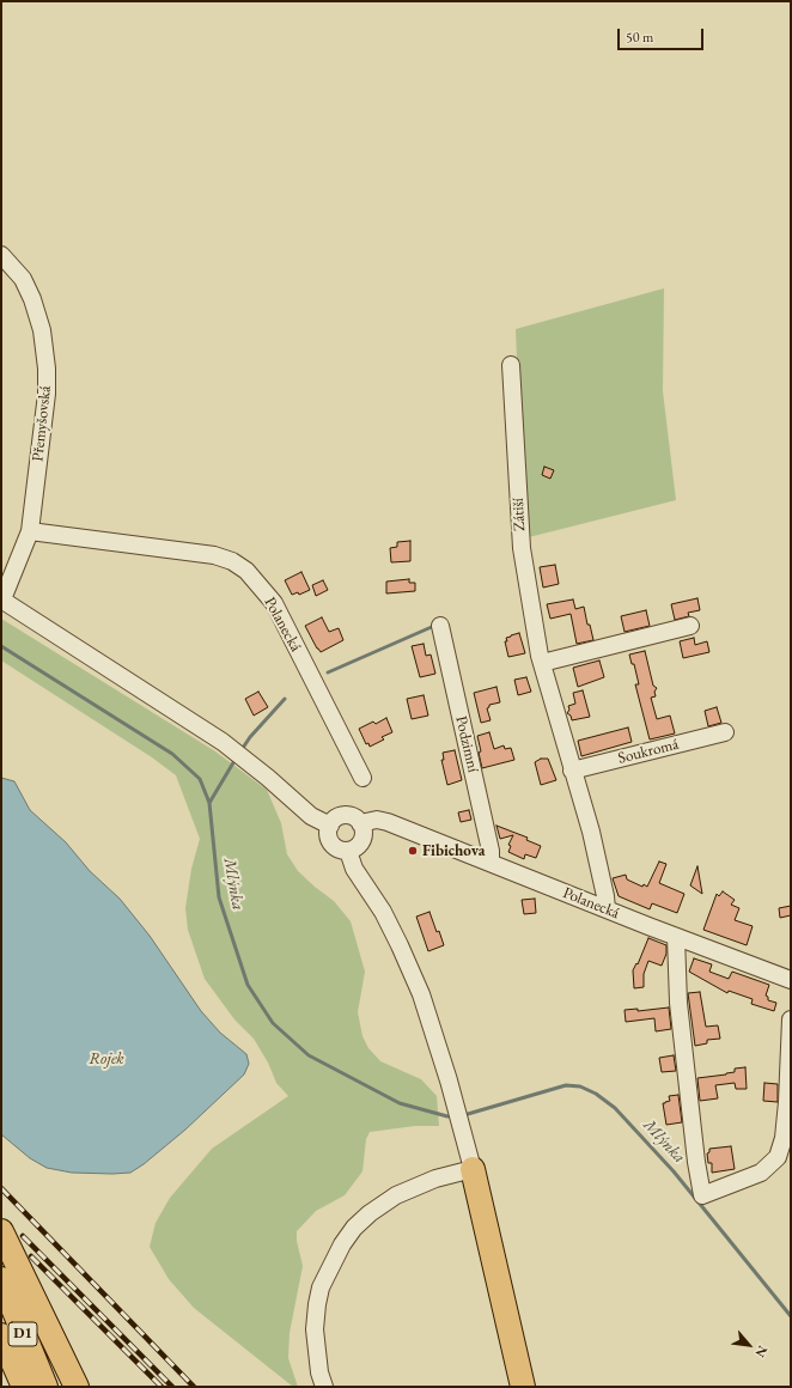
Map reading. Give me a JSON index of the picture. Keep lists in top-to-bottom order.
{
  "streets": {
    "highway": ["D1"],
    "street": [
      "Přemyšovská",
      "Zátiší",
      "Polanecká",
      "Podzimní",
      "Soukromá"
    ]
  },
  "crossings": [
    ["Přemyšovská", "Polanecká"],
    ["Zátiší", "Polanecká"],
    ["Zátiší", "Soukromá"],
    ["Polanecká", "Podzimní"]
  ],
  "water": ["Mlýnka", "Rojek"],
  "places": ["Fibichova"],
  "scale_bar": "50 m",
  "north": "bottom right"
}
